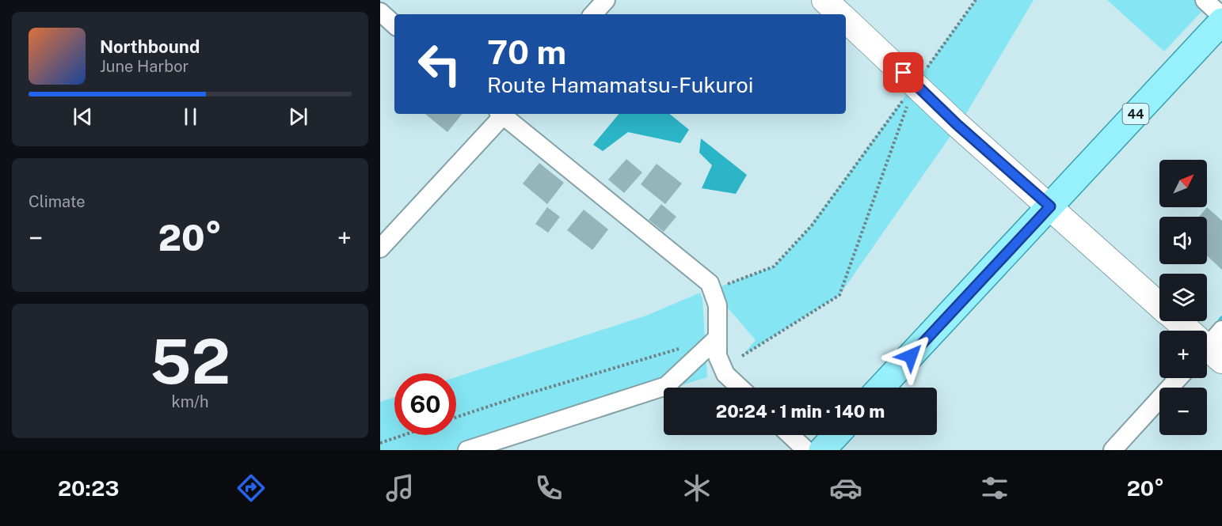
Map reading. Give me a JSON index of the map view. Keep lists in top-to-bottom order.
{
  "streets": {
    "main road": ["44"]
  },
  "north": "top right",
  "page": {
    "turn": ["70 m", "Route Hamamatsu-Fukuroi"],
    "song": ["Northbound", "June Harbor"],
    "tile": [
      "Climate",
      ["52", "km/h"]
    ],
    "map_buttons": ["+", "−"],
    "heat": ["−", "20°", "+"],
    "limit": "60",
    "trip": "20:24 · 1 min · 140 m",
    "tabs": ["20:23", "20°"]
  }
}
